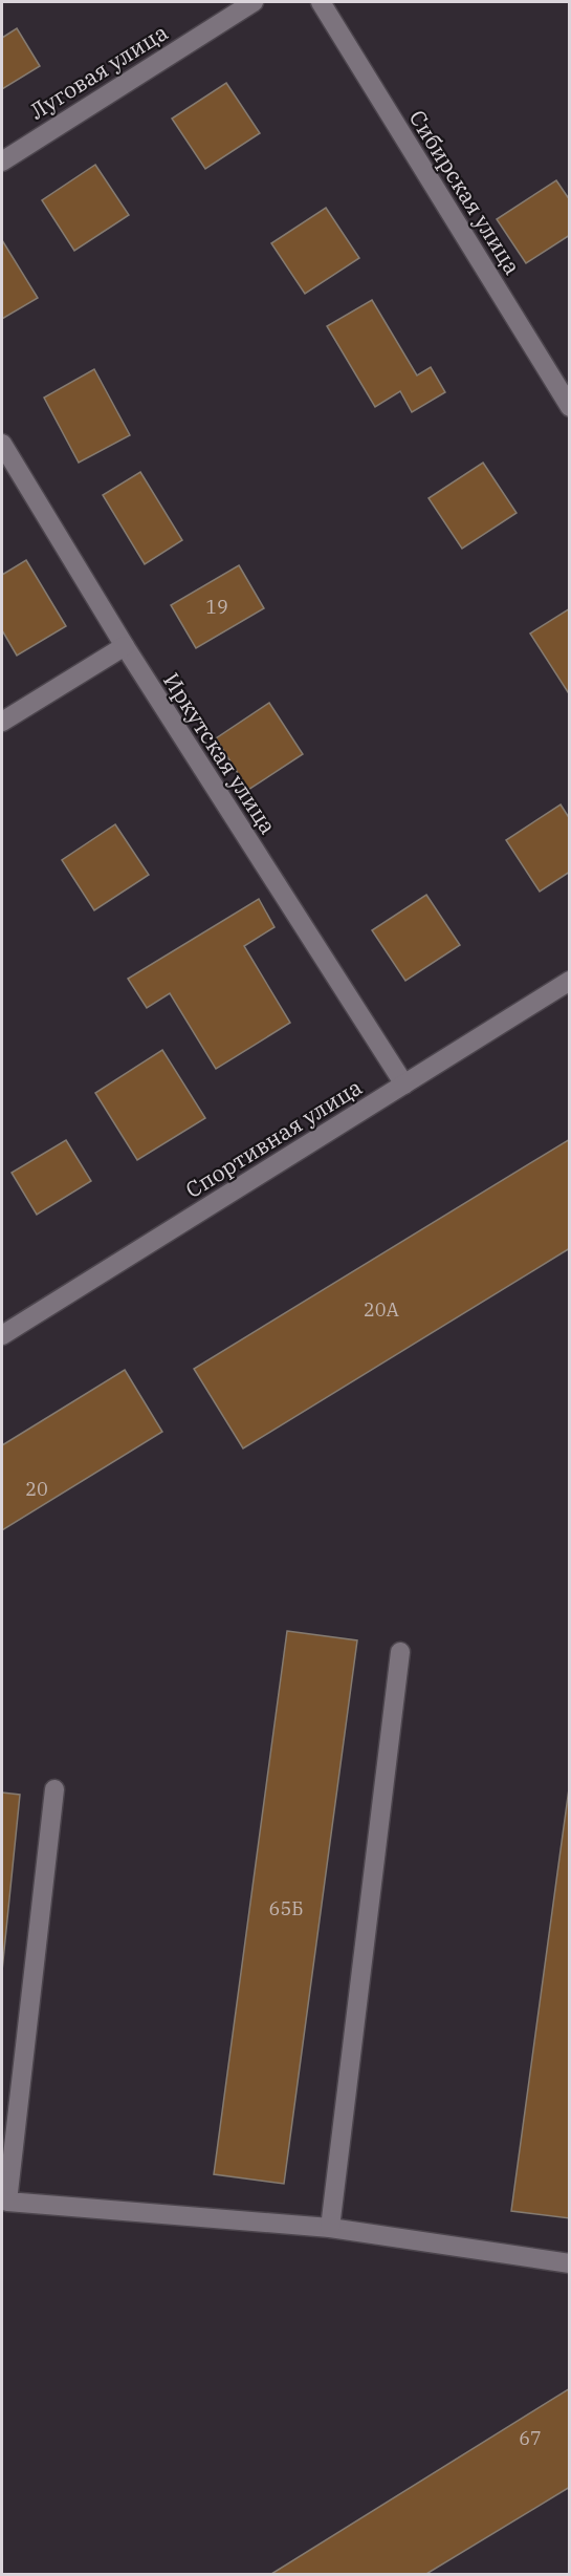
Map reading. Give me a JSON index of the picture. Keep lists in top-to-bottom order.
{
  "streets": {
    "street": [
      "Луговая улица",
      "Сибирская улица",
      "Иркутская улица",
      "Спортивная улица"
    ]
  },
  "crossings": [
    ["Иркутская улица", "Спортивная улица"]
  ],
  "house_numbers": [
    "19",
    "20А",
    "20",
    "65Б",
    "67"
  ]
}
